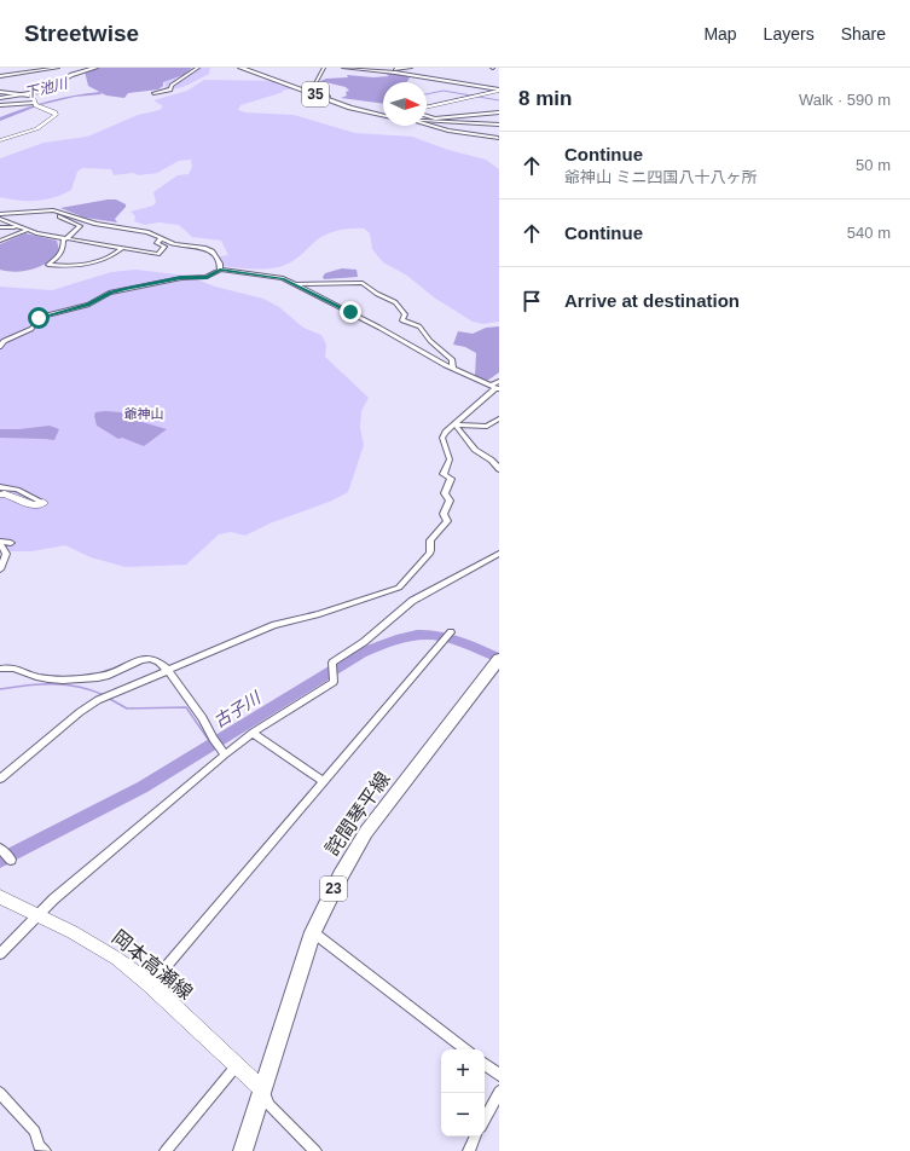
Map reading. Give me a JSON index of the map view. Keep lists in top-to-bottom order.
{
  "streets": {
    "main road": ["35", "詫間琴平線", "23"],
    "street": ["岡本高瀬線"]
  },
  "crossings": [
    ["詫間琴平線", "岡本高瀬線"]
  ],
  "water": ["下池川", "古子川"],
  "parks": ["爺神山"],
  "north": "right",
  "page": {
    "header": "Streetwise",
    "nav": ["Map", "Layers", "Share"],
    "heading": ["8 min", "Walk · 590 m"],
    "list": [
      ["Continue", "爺神山 ミニ四国八十八ヶ所", "50 m"],
      ["Continue", "540 m"],
      "Arrive at destination"
    ],
    "map_buttons": ["+", "−"]
  }
}
